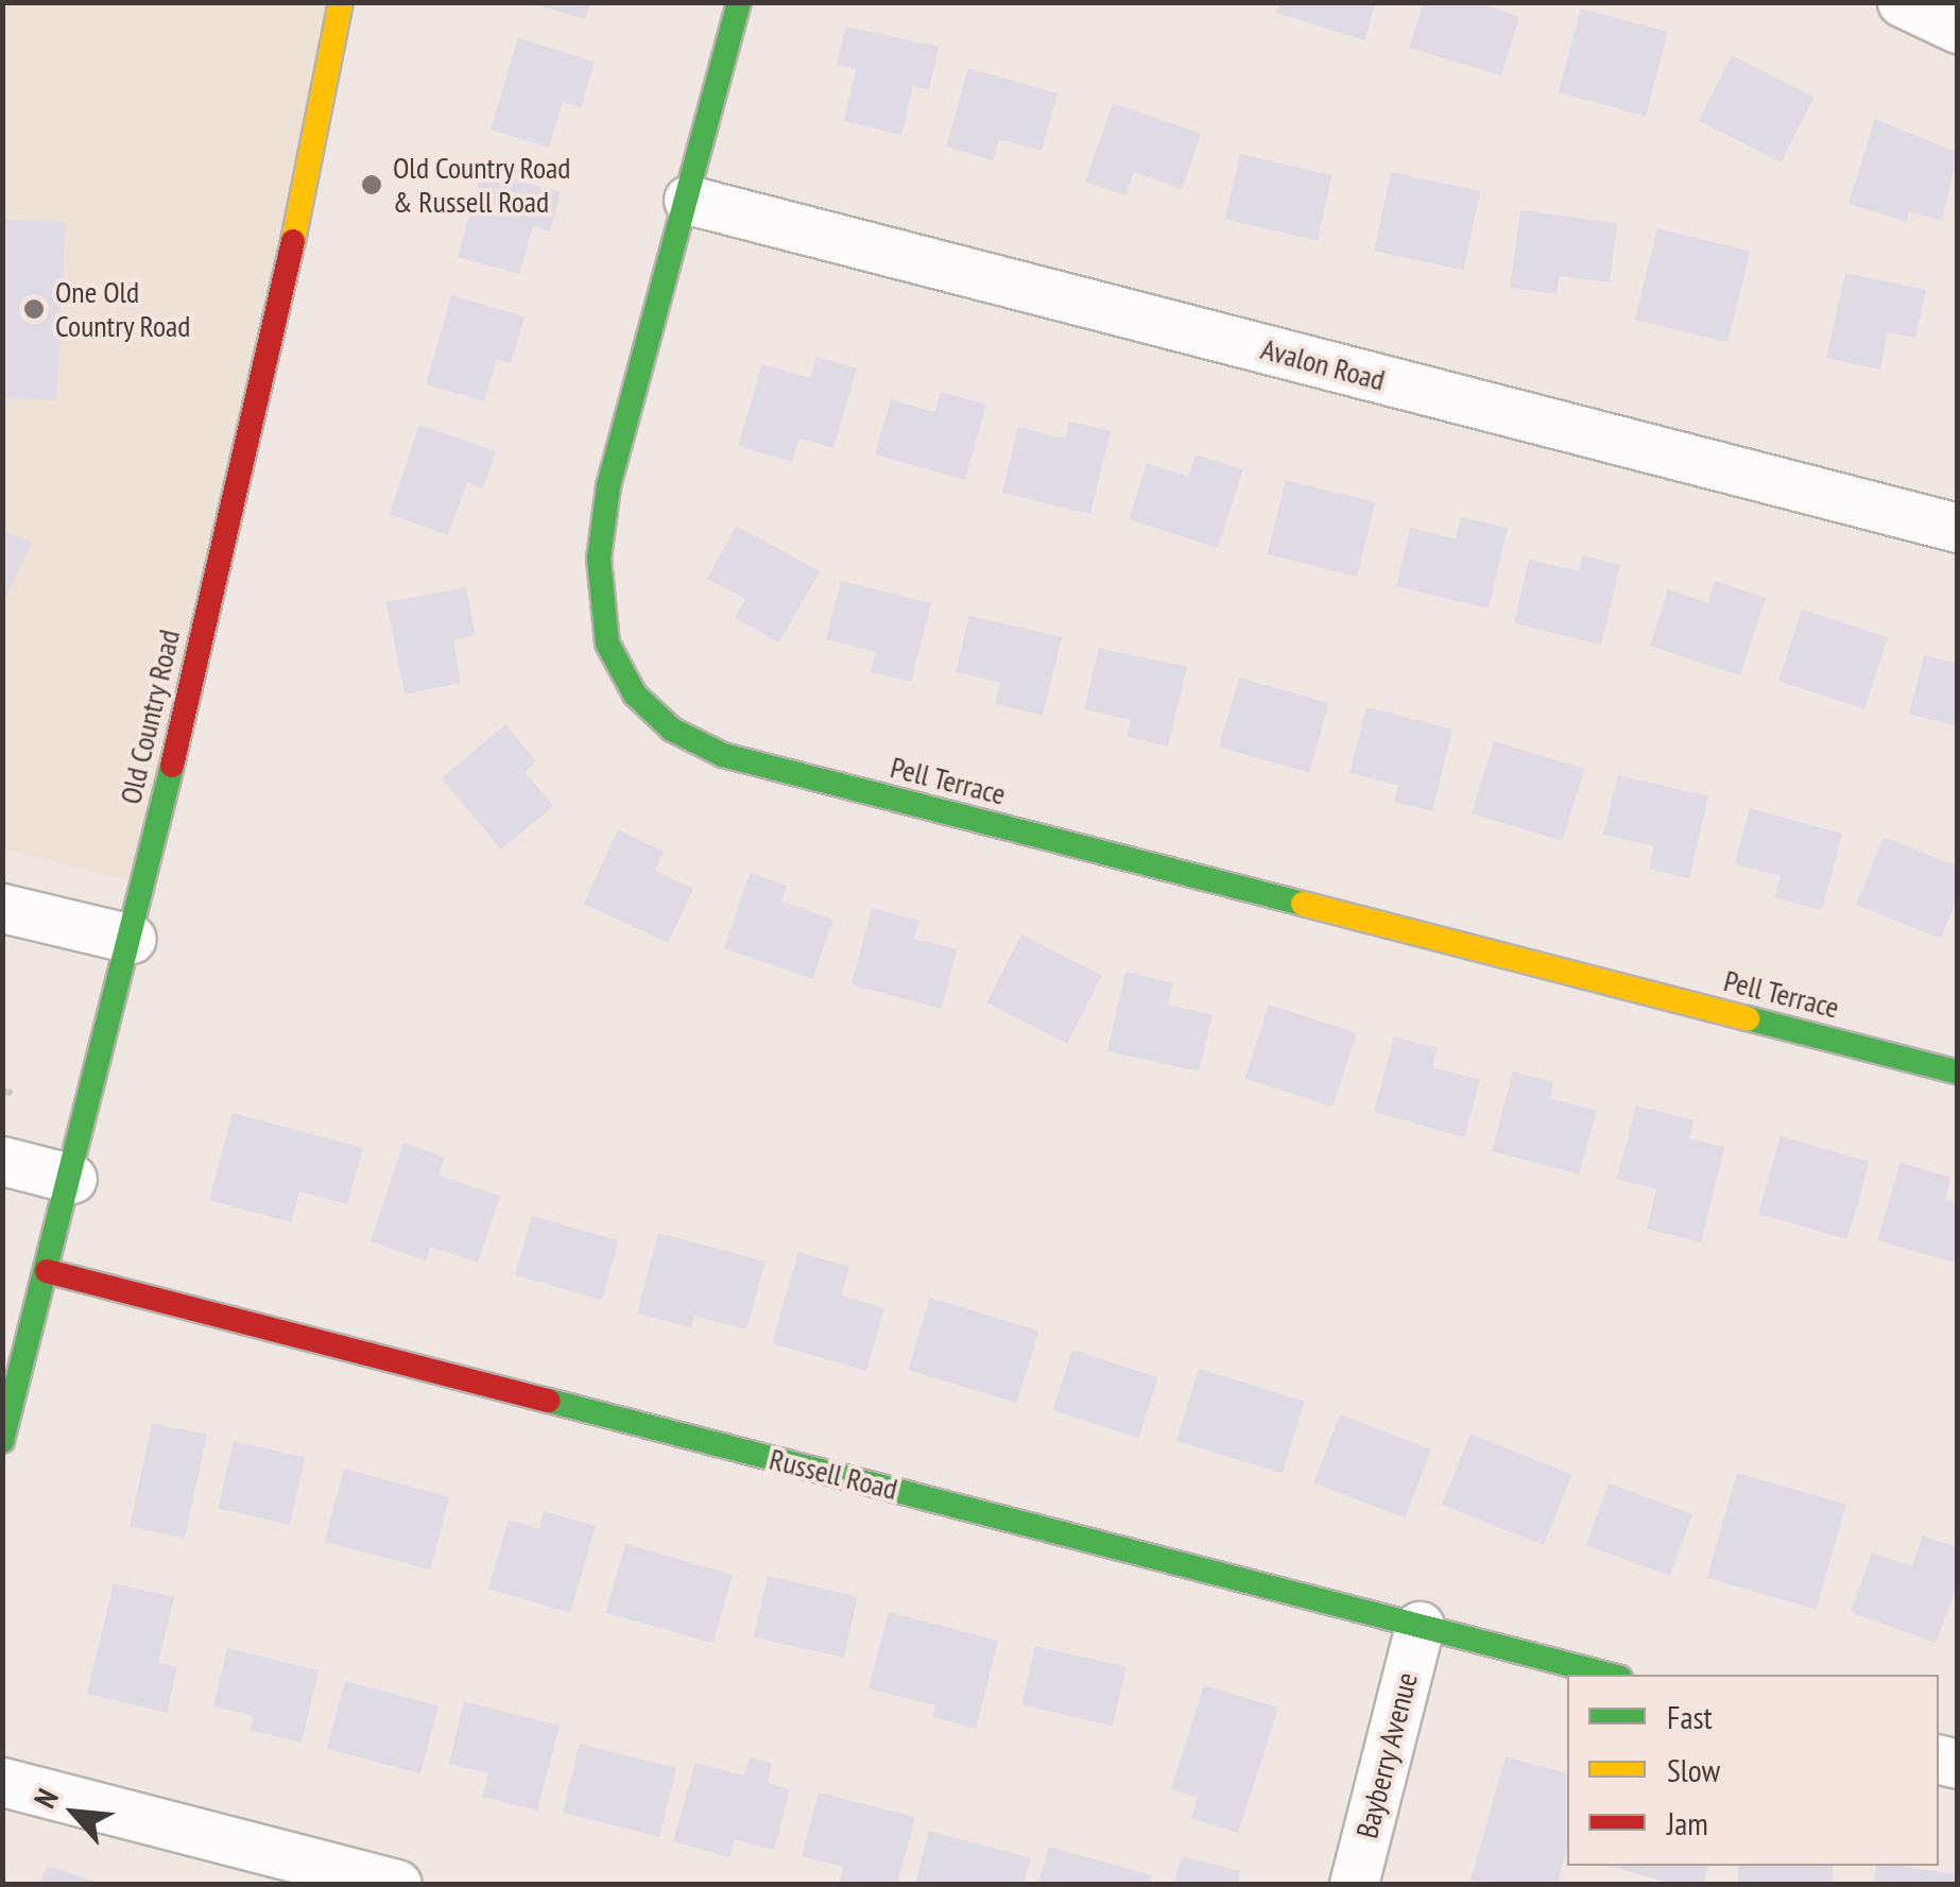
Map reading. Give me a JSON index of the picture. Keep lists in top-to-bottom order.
{
  "streets": {
    "street": [
      "Avalon Road",
      "Old Country Road",
      "Pell Terrace",
      "Russell Road",
      "Bayberry Avenue"
    ]
  },
  "crossings": [
    ["Avalon Road", "Pell Terrace"],
    ["Old Country Road", "Russell Road"],
    ["Russell Road", "Bayberry Avenue"]
  ],
  "places": ["Old Country Road & Russell Road", "One Old Country Road"],
  "legend": ["Fast", "Slow", "Jam"],
  "north": "top left"
}
